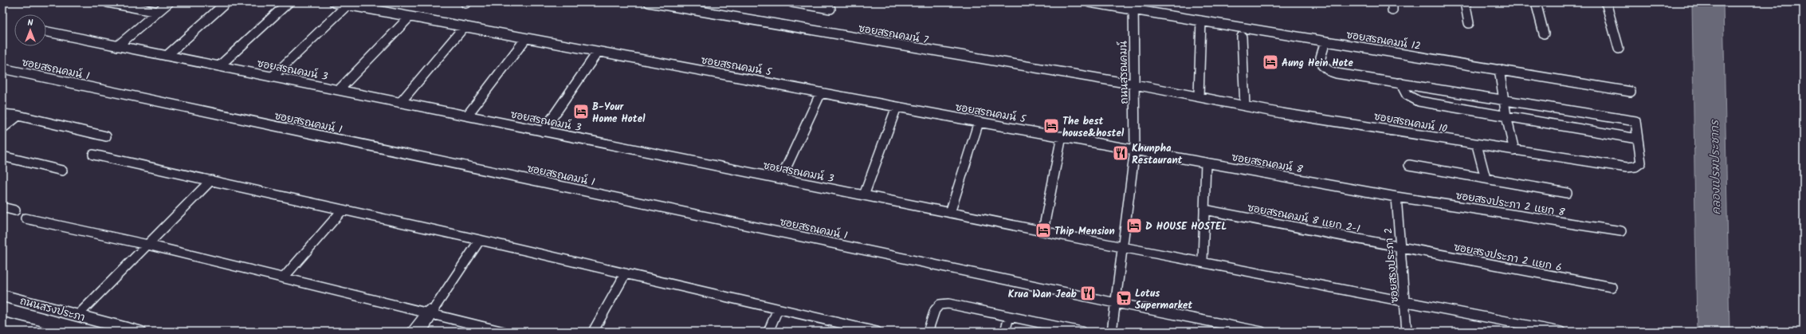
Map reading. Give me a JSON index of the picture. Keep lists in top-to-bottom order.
{
  "streets": {
    "main road": ["ถนนสรงประภา"],
    "street": [
      "ซอยสรณคมน์ 7",
      "ซอยสรณคมน์ 12",
      "ซอยสรณคมน์ 5",
      "ซอยสรณคมน์ 1",
      "ซอยสรณคมน์ 3",
      "ถนนสรณคมน์",
      "ซอยสรณคมน์ 10",
      "ซอยสรณคมน์ 8",
      "ซอยสรงประภา 2 แยก 8",
      "ซอยสรณคมน์ 8 แยก 2-1",
      "ซอยสรงประภา 2 แยก 6",
      "ซอยสรงประภา 2"
    ]
  },
  "crossings": [
    ["ซอยสรณคมน์ 7", "ถนนสรณคมน์"],
    ["ซอยสรณคมน์ 7", "ซอยสรณคมน์ 10"],
    ["ซอยสรณคมน์ 12", "ถนนสรณคมน์"],
    ["ซอยสรณคมน์ 5", "ถนนสรณคมน์"],
    ["ซอยสรณคมน์ 5", "ซอยสรณคมน์ 8"],
    ["ซอยสรณคมน์ 1", "ถนนสรณคมน์"],
    ["ซอยสรณคมน์ 3", "ถนนสรณคมน์"],
    ["ซอยสรณคมน์ 3", "ซอยสรงประภา 2"],
    ["ถนนสรณคมน์", "ซอยสรณคมน์ 10"],
    ["ถนนสรณคมน์", "ซอยสรณคมน์ 8"],
    ["ซอยสรณคมน์ 8", "ซอยสรงประภา 2 แยก 8"],
    ["ซอยสรณคมน์ 8", "ซอยสรงประภา 2"],
    ["ซอยสรงประภา 2 แยก 8", "ซอยสรงประภา 2"],
    ["ซอยสรณคมน์ 8 แยก 2-1", "ซอยสรงประภา 2 แยก 6"],
    ["ซอยสรณคมน์ 8 แยก 2-1", "ซอยสรงประภา 2"],
    ["ซอยสรงประภา 2 แยก 6", "ซอยสรงประภา 2"]
  ],
  "water": ["คลองเปรมประชากร"],
  "places": {
    "hotel": [
      "Aung Hein Hote",
      "B-Your Home Hotel",
      "The best house&hostel",
      "D HOUSE HOSTEL",
      "Thip Mension"
    ],
    "restaurant": ["Khunpha Restaurant", "Krua Wan Jeab"],
    "supermarket": ["Lotus Supermarket"]
  },
  "north": "top"
}
